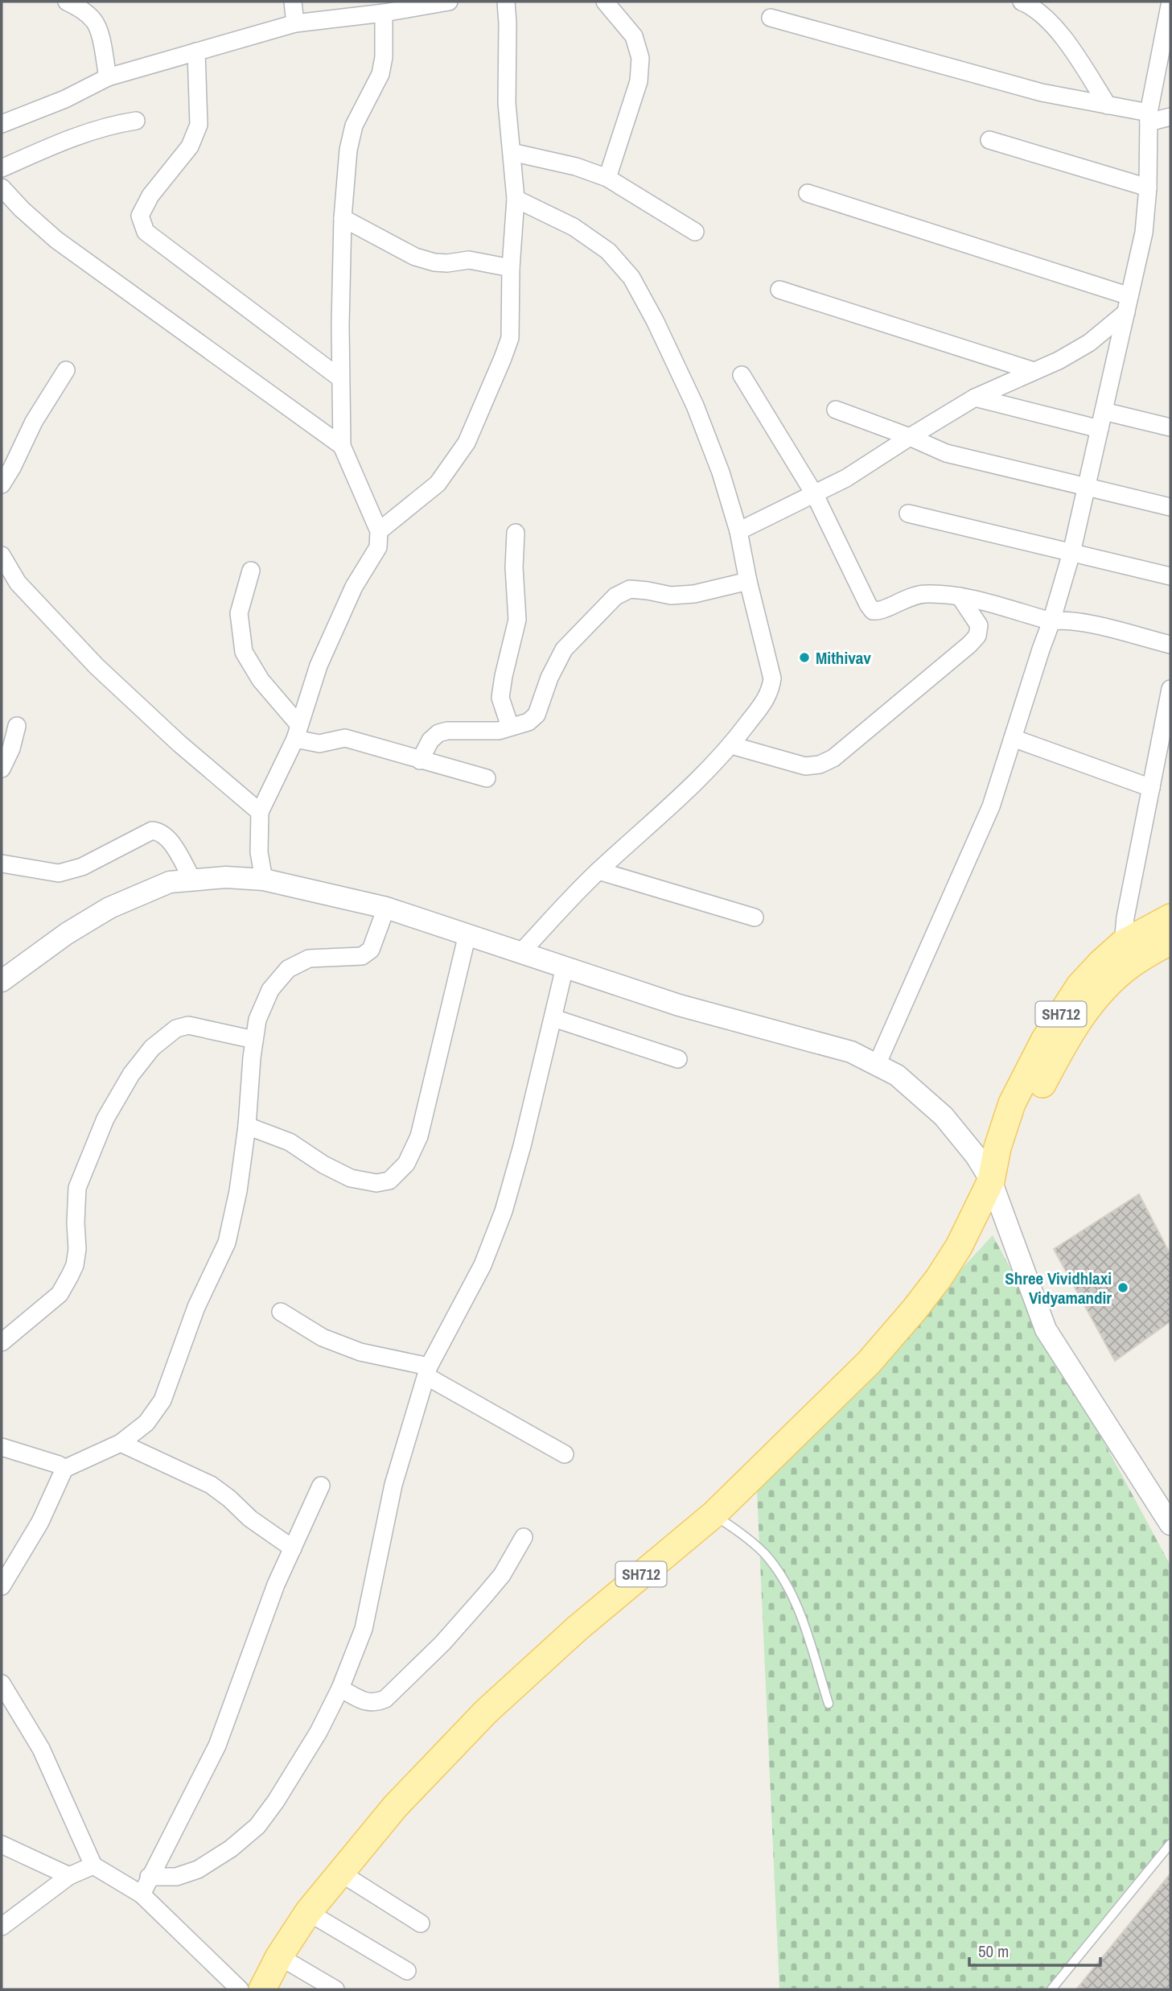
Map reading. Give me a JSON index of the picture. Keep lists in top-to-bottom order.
{
  "streets": {
    "main road": ["SH712"]
  },
  "places": ["Mithivav", "Shree Vividhlaxi Vidyamandir"],
  "scale_bar": "50 m"
}
